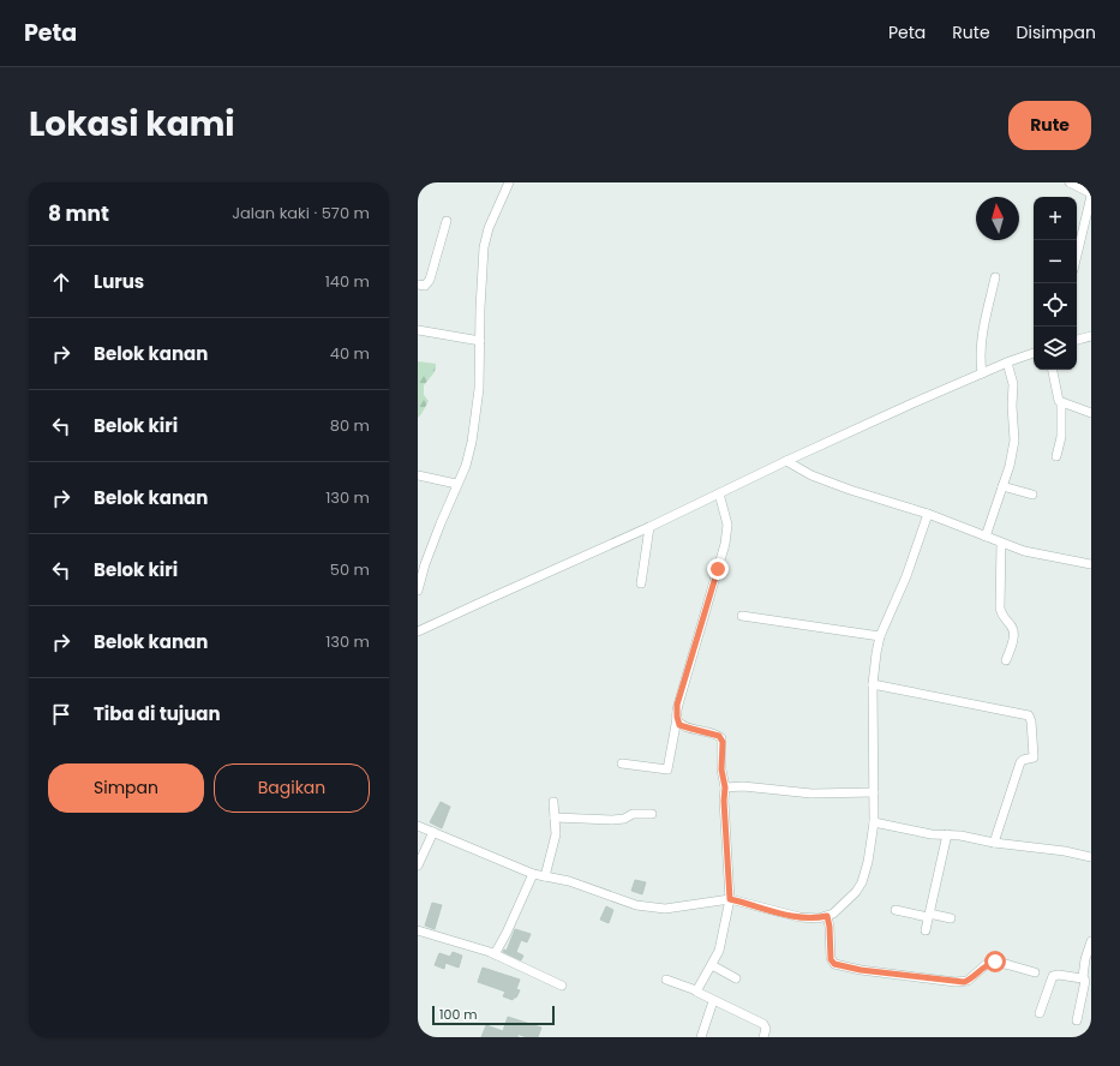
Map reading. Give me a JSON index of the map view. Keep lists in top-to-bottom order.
{
  "scale_bar": "100 m",
  "north": "top",
  "page": {
    "header": "Peta",
    "nav": ["Peta", "Rute", "Disimpan"],
    "title": "Lokasi kami",
    "buttons": [
      "Rute",
      ["Simpan", "Bagikan"]
    ],
    "heading": ["8 mnt", "Jalan kaki · 570 m"],
    "map_buttons": ["+", "−"],
    "list": [
      ["Lurus", "140 m"],
      ["Belok kanan", "40 m"],
      ["Belok kiri", "80 m"],
      ["Belok kanan", "130 m"],
      ["Belok kiri", "50 m"],
      ["Belok kanan", "130 m"],
      "Tiba di tujuan"
    ],
    "scale": "100 m"
  }
}
